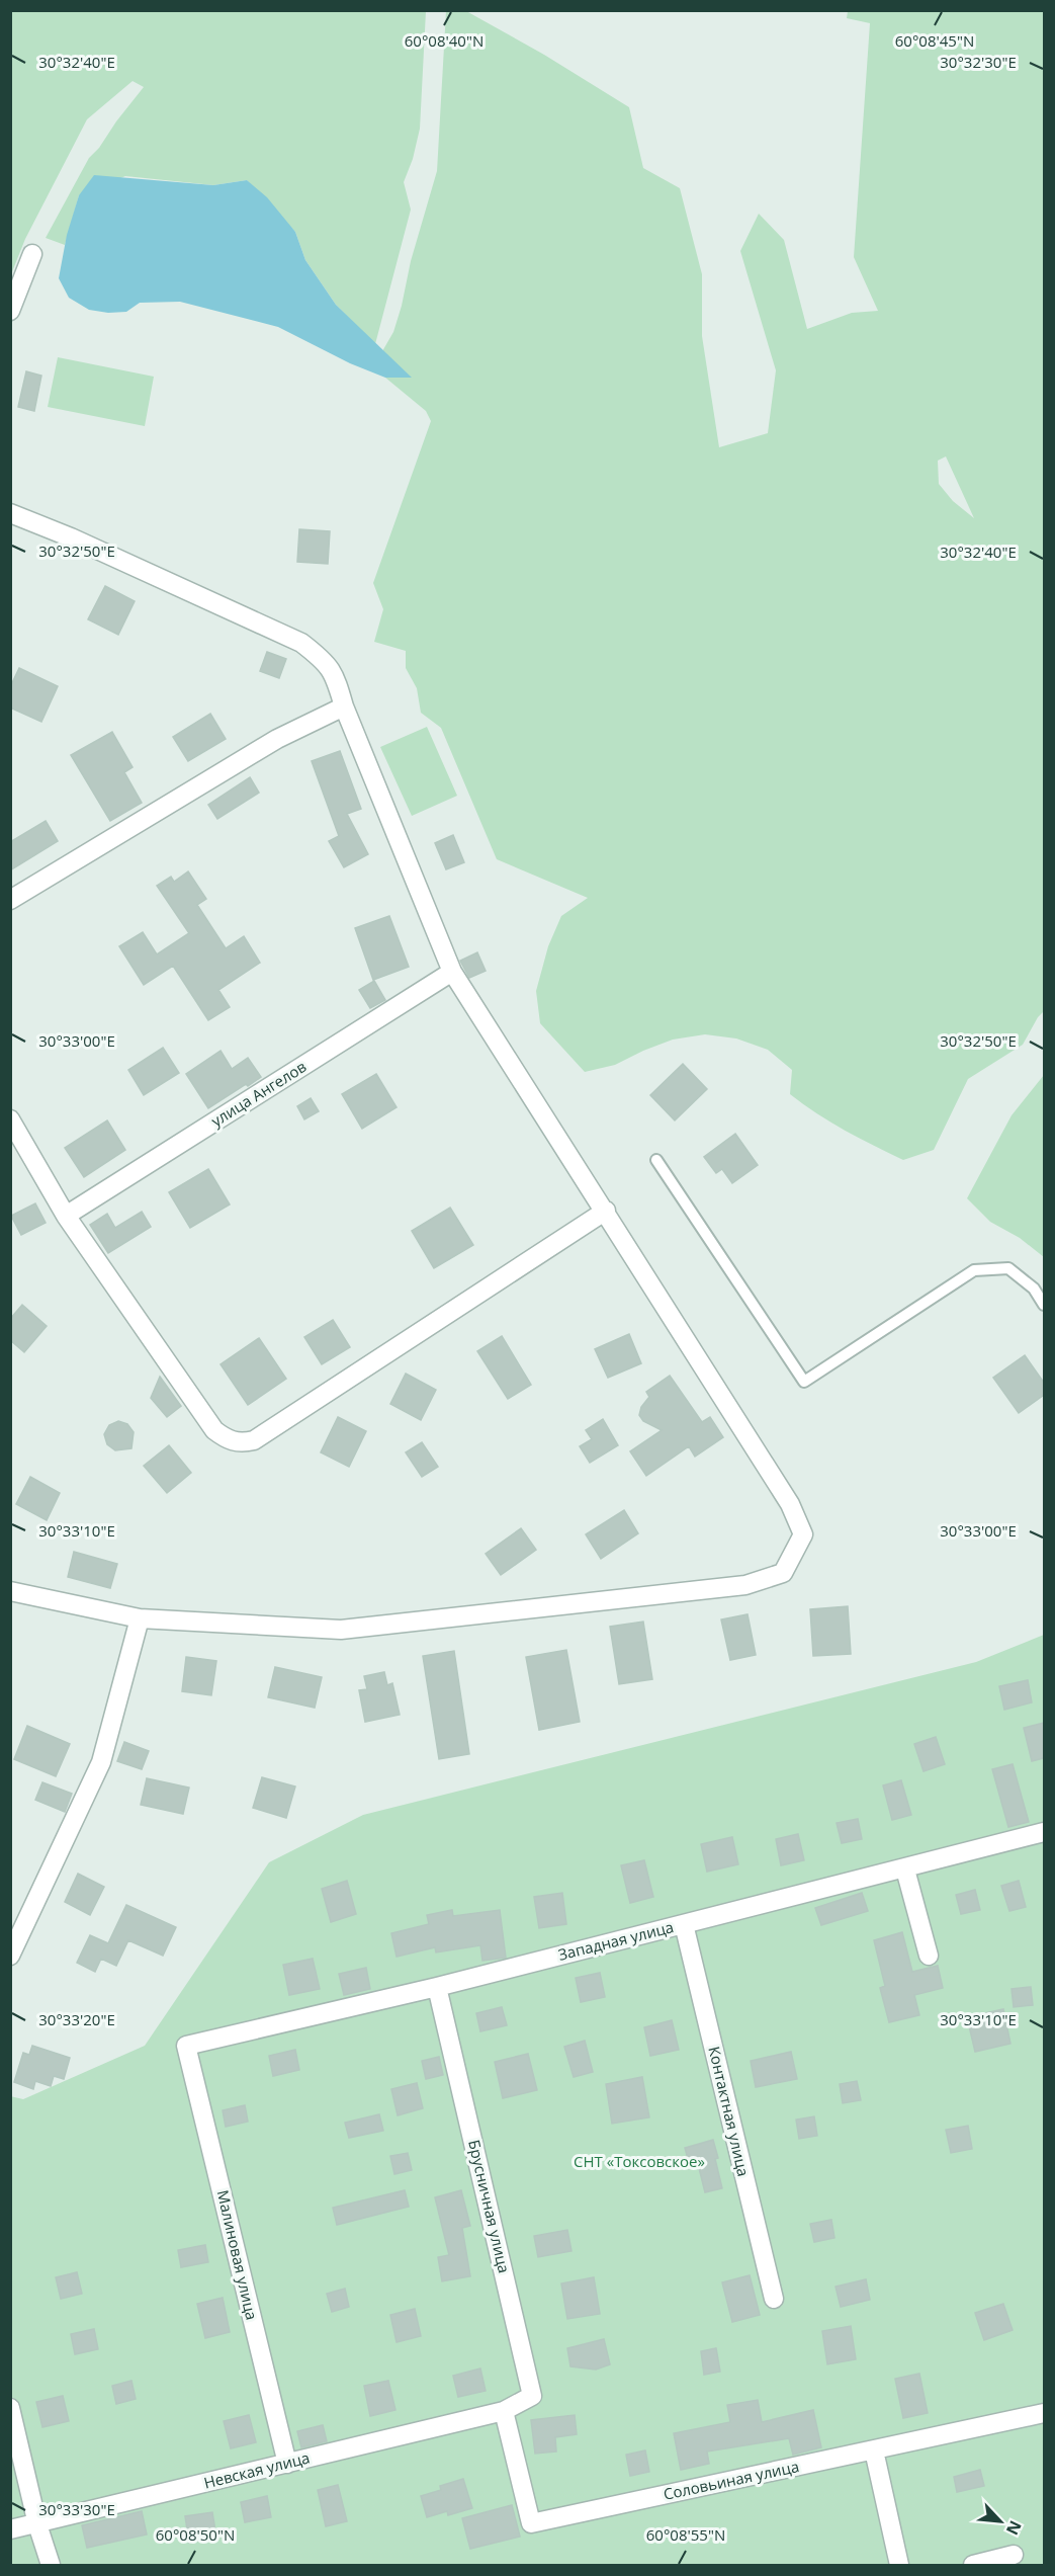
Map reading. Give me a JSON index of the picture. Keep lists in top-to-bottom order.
{
  "streets": {
    "street": [
      "улица Ангелов",
      "Западная улица",
      "Контактная улица",
      "Брусничная улица",
      "Малиновая улица",
      "Невская улица",
      "Соловьиная улица"
    ]
  },
  "crossings": [
    ["Западная улица", "Контактная улица"],
    ["Западная улица", "Брусничная улица"],
    ["Западная улица", "Малиновая улица"],
    ["Брусничная улица", "Невская улица"],
    ["Брусничная улица", "Соловьиная улица"],
    ["Малиновая улица", "Невская улица"],
    ["Невская улица", "Соловьиная улица"]
  ],
  "parks": ["СНТ «Токсовское»"],
  "north": "bottom right",
  "coordinates": [
    "60°08'40\"N",
    "60°08'45\"N",
    "30°32'40\"E",
    "30°32'30\"E",
    "30°32'50\"E",
    "30°33'00\"E",
    "30°33'10\"E",
    "30°33'20\"E",
    "30°33'30\"E",
    "60°08'50\"N",
    "60°08'55\"N"
  ]
}
